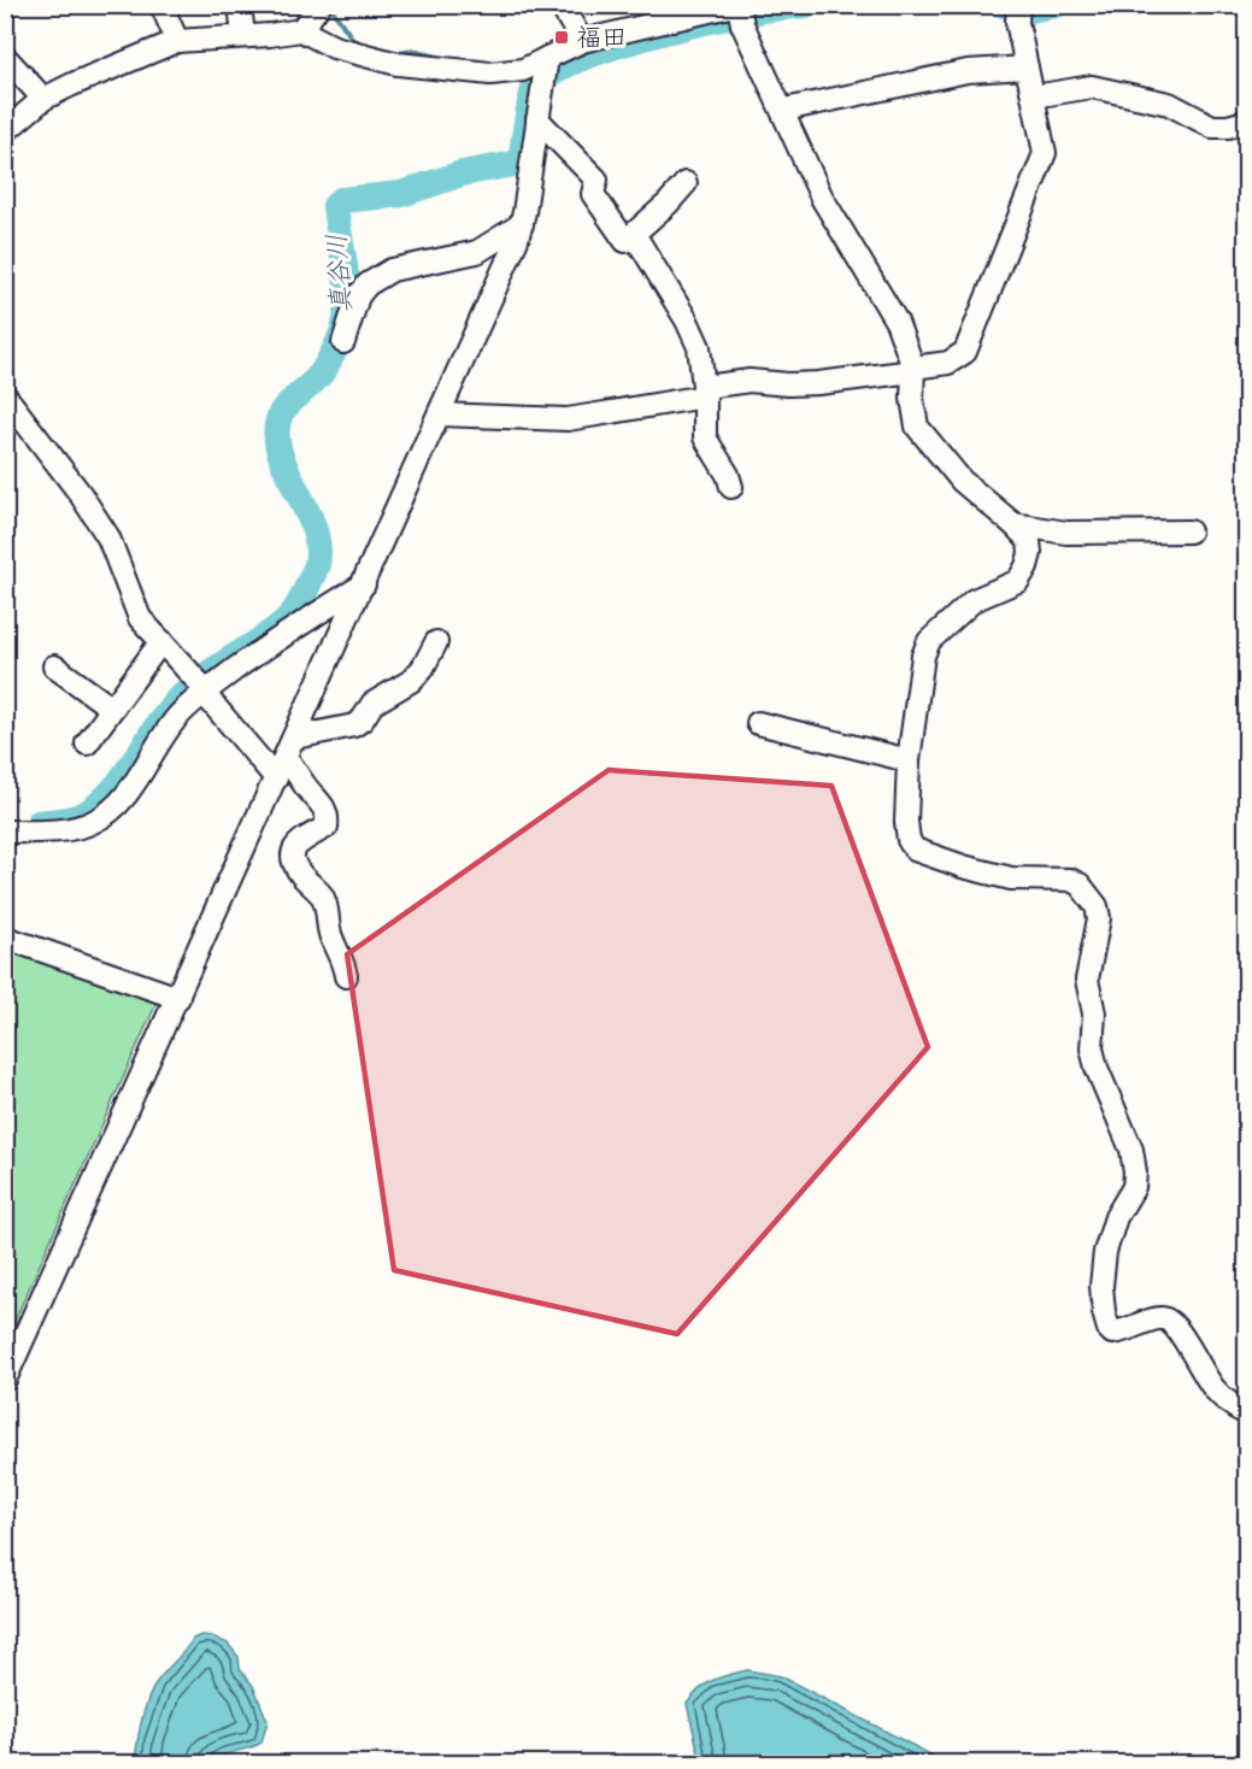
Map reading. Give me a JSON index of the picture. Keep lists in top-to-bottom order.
{
  "water": ["真谷川"],
  "places": {
    "transit": ["福田"]
  }
}
